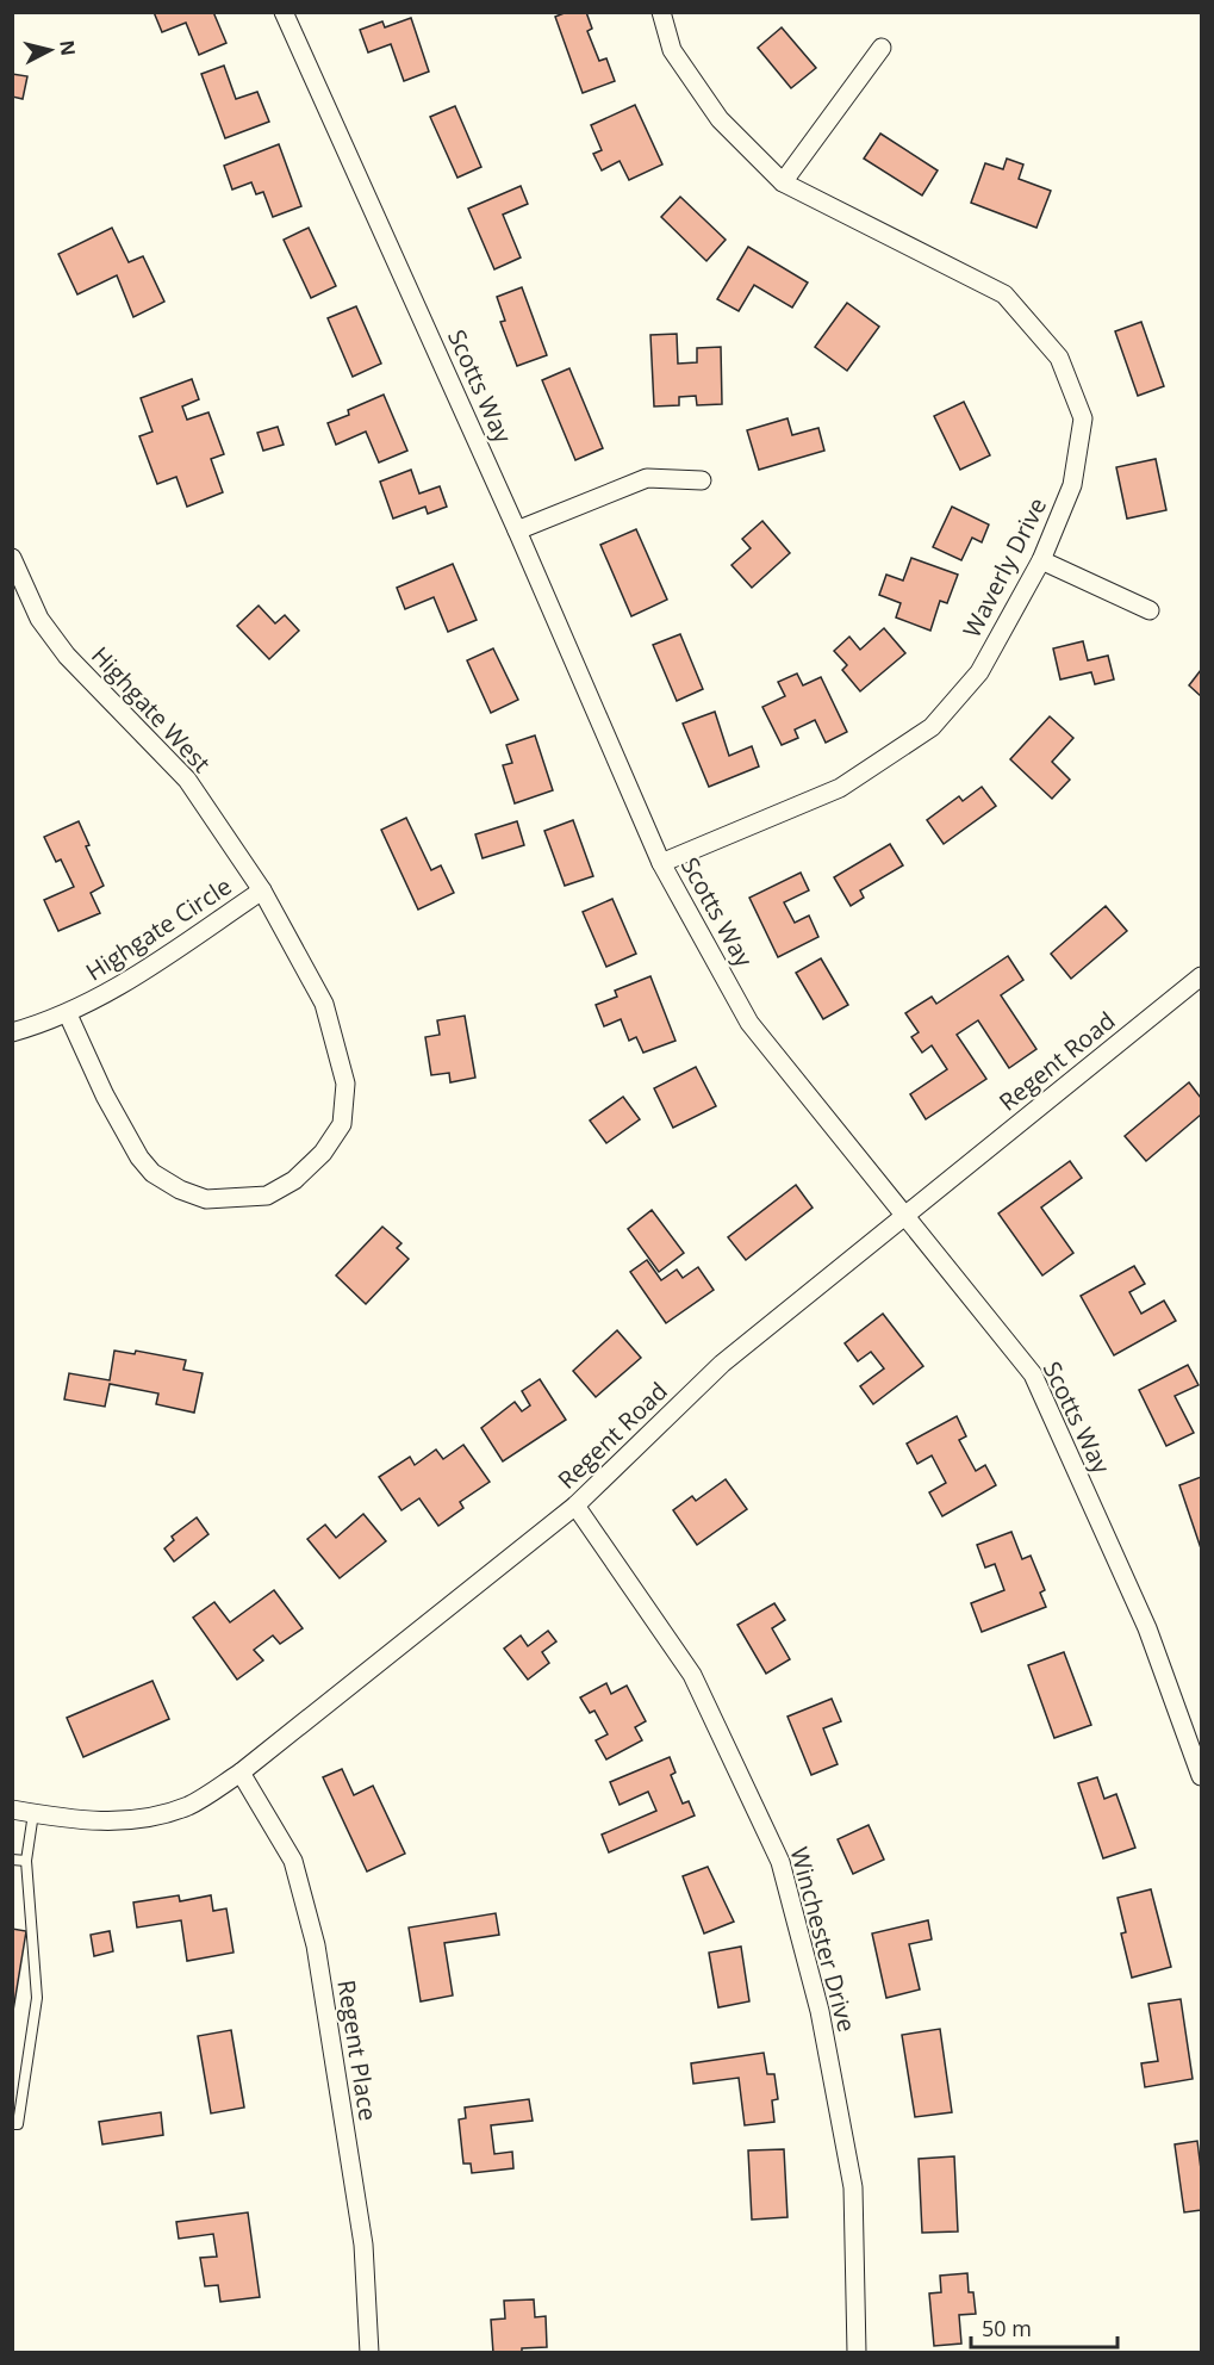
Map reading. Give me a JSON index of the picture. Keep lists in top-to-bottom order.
{
  "streets": {
    "street": [
      "Scotts Way",
      "Waverly Drive",
      "Highgate West",
      "Highgate Circle",
      "Regent Road",
      "Winchester Drive",
      "Regent Place"
    ]
  },
  "crossings": [
    ["Scotts Way", "Waverly Drive"],
    ["Scotts Way", "Regent Road"],
    ["Highgate West", "Highgate Circle"],
    ["Regent Road", "Winchester Drive"],
    ["Regent Road", "Regent Place"]
  ],
  "scale_bar": "50 m",
  "north": "right"
}
